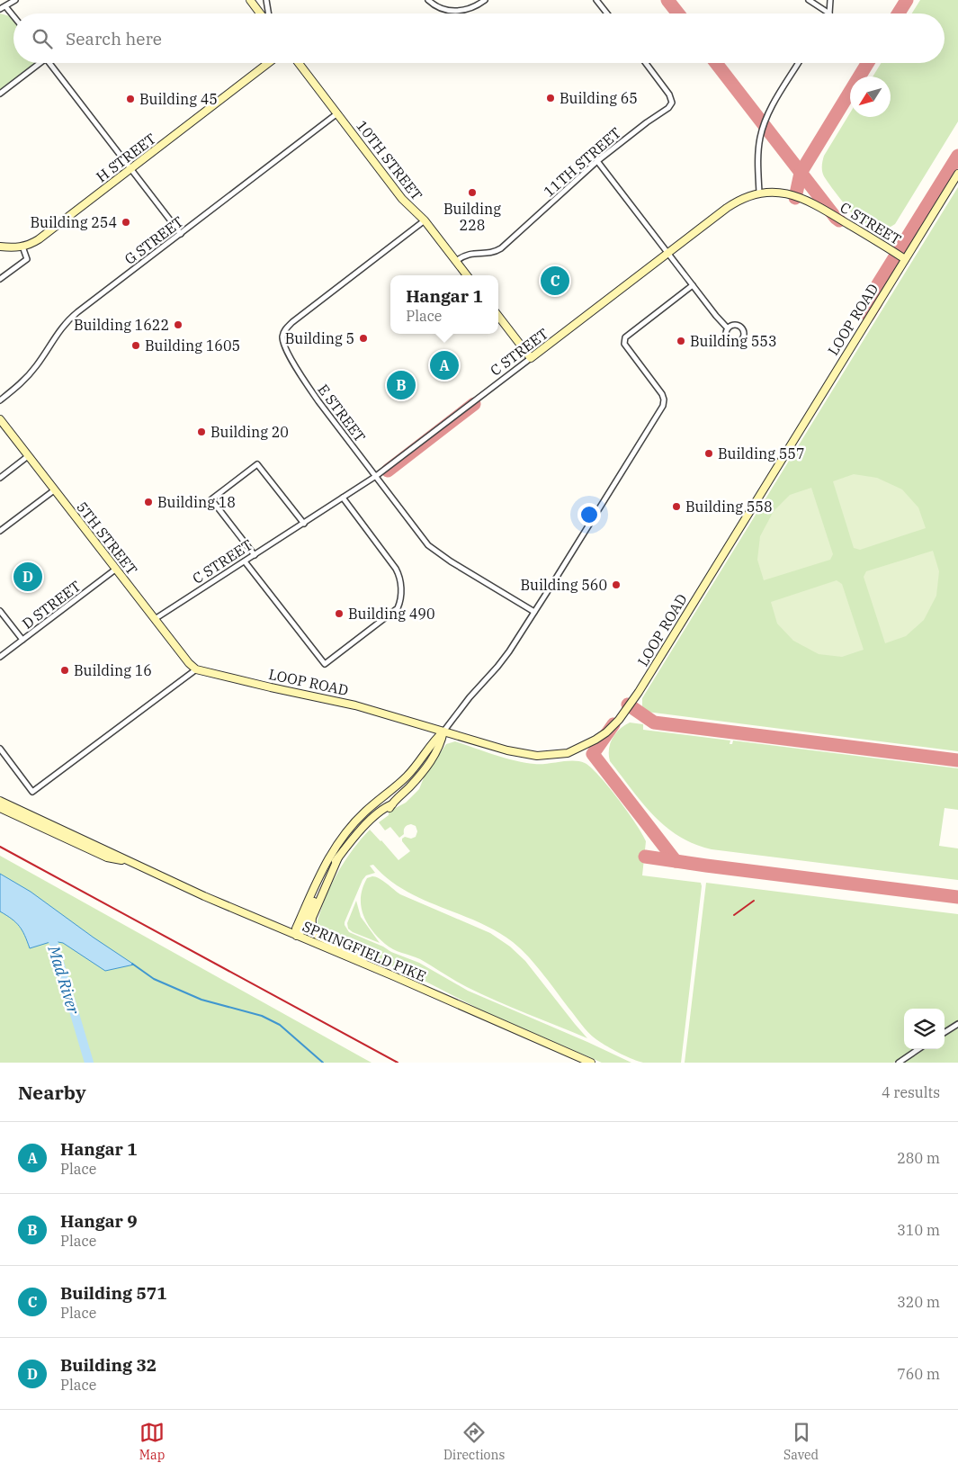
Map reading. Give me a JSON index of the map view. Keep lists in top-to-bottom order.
{
  "streets": {
    "street": [
      "H STREET",
      "10TH STREET",
      "11TH STREET",
      "C STREET",
      "G STREET",
      "LOOP ROAD",
      "E STREET",
      "5TH STREET",
      "D STREET",
      "SPRINGFIELD PIKE"
    ]
  },
  "crossings": [
    ["10TH STREET", "11TH STREET"],
    ["10TH STREET", "G STREET"],
    ["10TH STREET", "E STREET"],
    ["C STREET", "LOOP ROAD"],
    ["C STREET", "E STREET"],
    ["C STREET", "5TH STREET"],
    ["LOOP ROAD", "5TH STREET"],
    ["5TH STREET", "D STREET"]
  ],
  "water": ["Mad River"],
  "places": [
    "Building 65",
    "Building 45",
    "Building 228",
    "Building 254",
    "Building 1622",
    "Building 5",
    "Building 553",
    "Building 1605",
    "Building 20",
    "Building 557",
    "Building 18",
    "Building 558",
    "Building 560",
    "Building 490",
    "Building 16"
  ],
  "north": "bottom left",
  "page": {
    "search": "Search here",
    "pins": [
      "C",
      "A",
      "B",
      "D"
    ],
    "popup": ["Hangar 1", "Place"],
    "heading": ["Nearby", "4 results"],
    "list": [
      {
        "mark": "A",
        "name": "Hangar 1",
        "note": "Place",
        "value": "280 m"
      },
      {
        "mark": "B",
        "name": "Hangar 9",
        "note": "Place",
        "value": "310 m"
      },
      {
        "mark": "C",
        "name": "Building 571",
        "note": "Place",
        "value": "320 m"
      },
      {
        "mark": "D",
        "name": "Building 32",
        "note": "Place",
        "value": "760 m"
      }
    ],
    "nav": ["Map", "Directions", "Saved"]
  }
}
